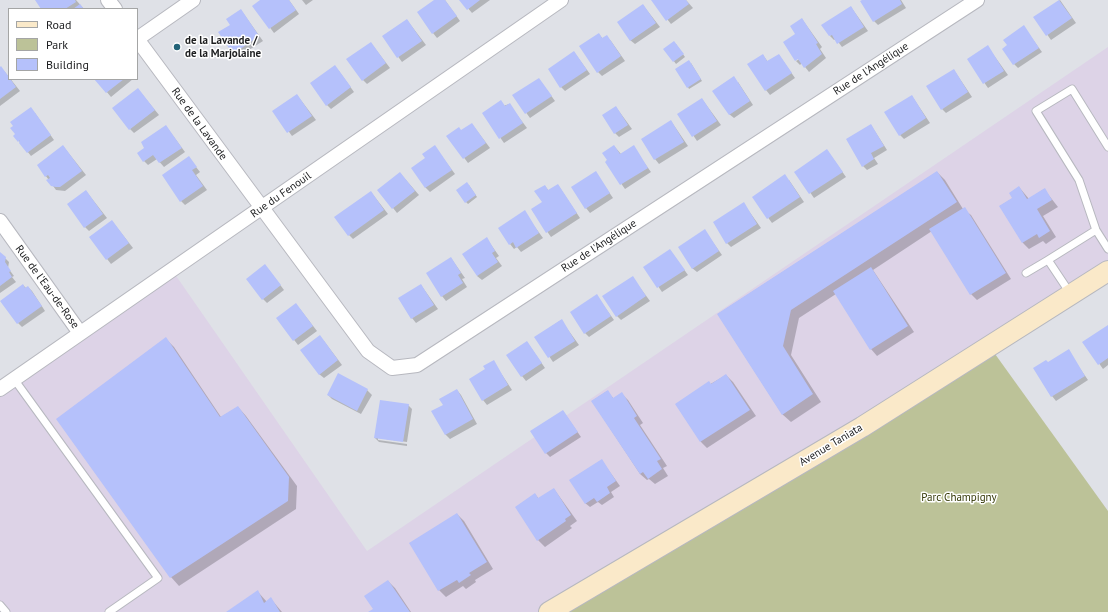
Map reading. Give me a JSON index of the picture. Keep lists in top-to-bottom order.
{
  "streets": {
    "main road": ["Avenue Taniata"],
    "street": [
      "Rue de l'Angélique",
      "Rue de la Lavande",
      "Rue du Fenouil",
      "Rue de l'Eau-de-Rose"
    ]
  },
  "crossings": [
    ["Rue de l'Angélique", "Rue de la Lavande"],
    ["Rue de l'Angélique", "Rue du Fenouil"],
    ["Rue de la Lavande", "Rue du Fenouil"],
    ["Rue du Fenouil", "Rue de l'Eau-de-Rose"]
  ],
  "parks": ["Parc Champigny"],
  "places": ["de la Lavande / de la Marjolaine"],
  "legend": ["Road", "Park", "Building"]
}
